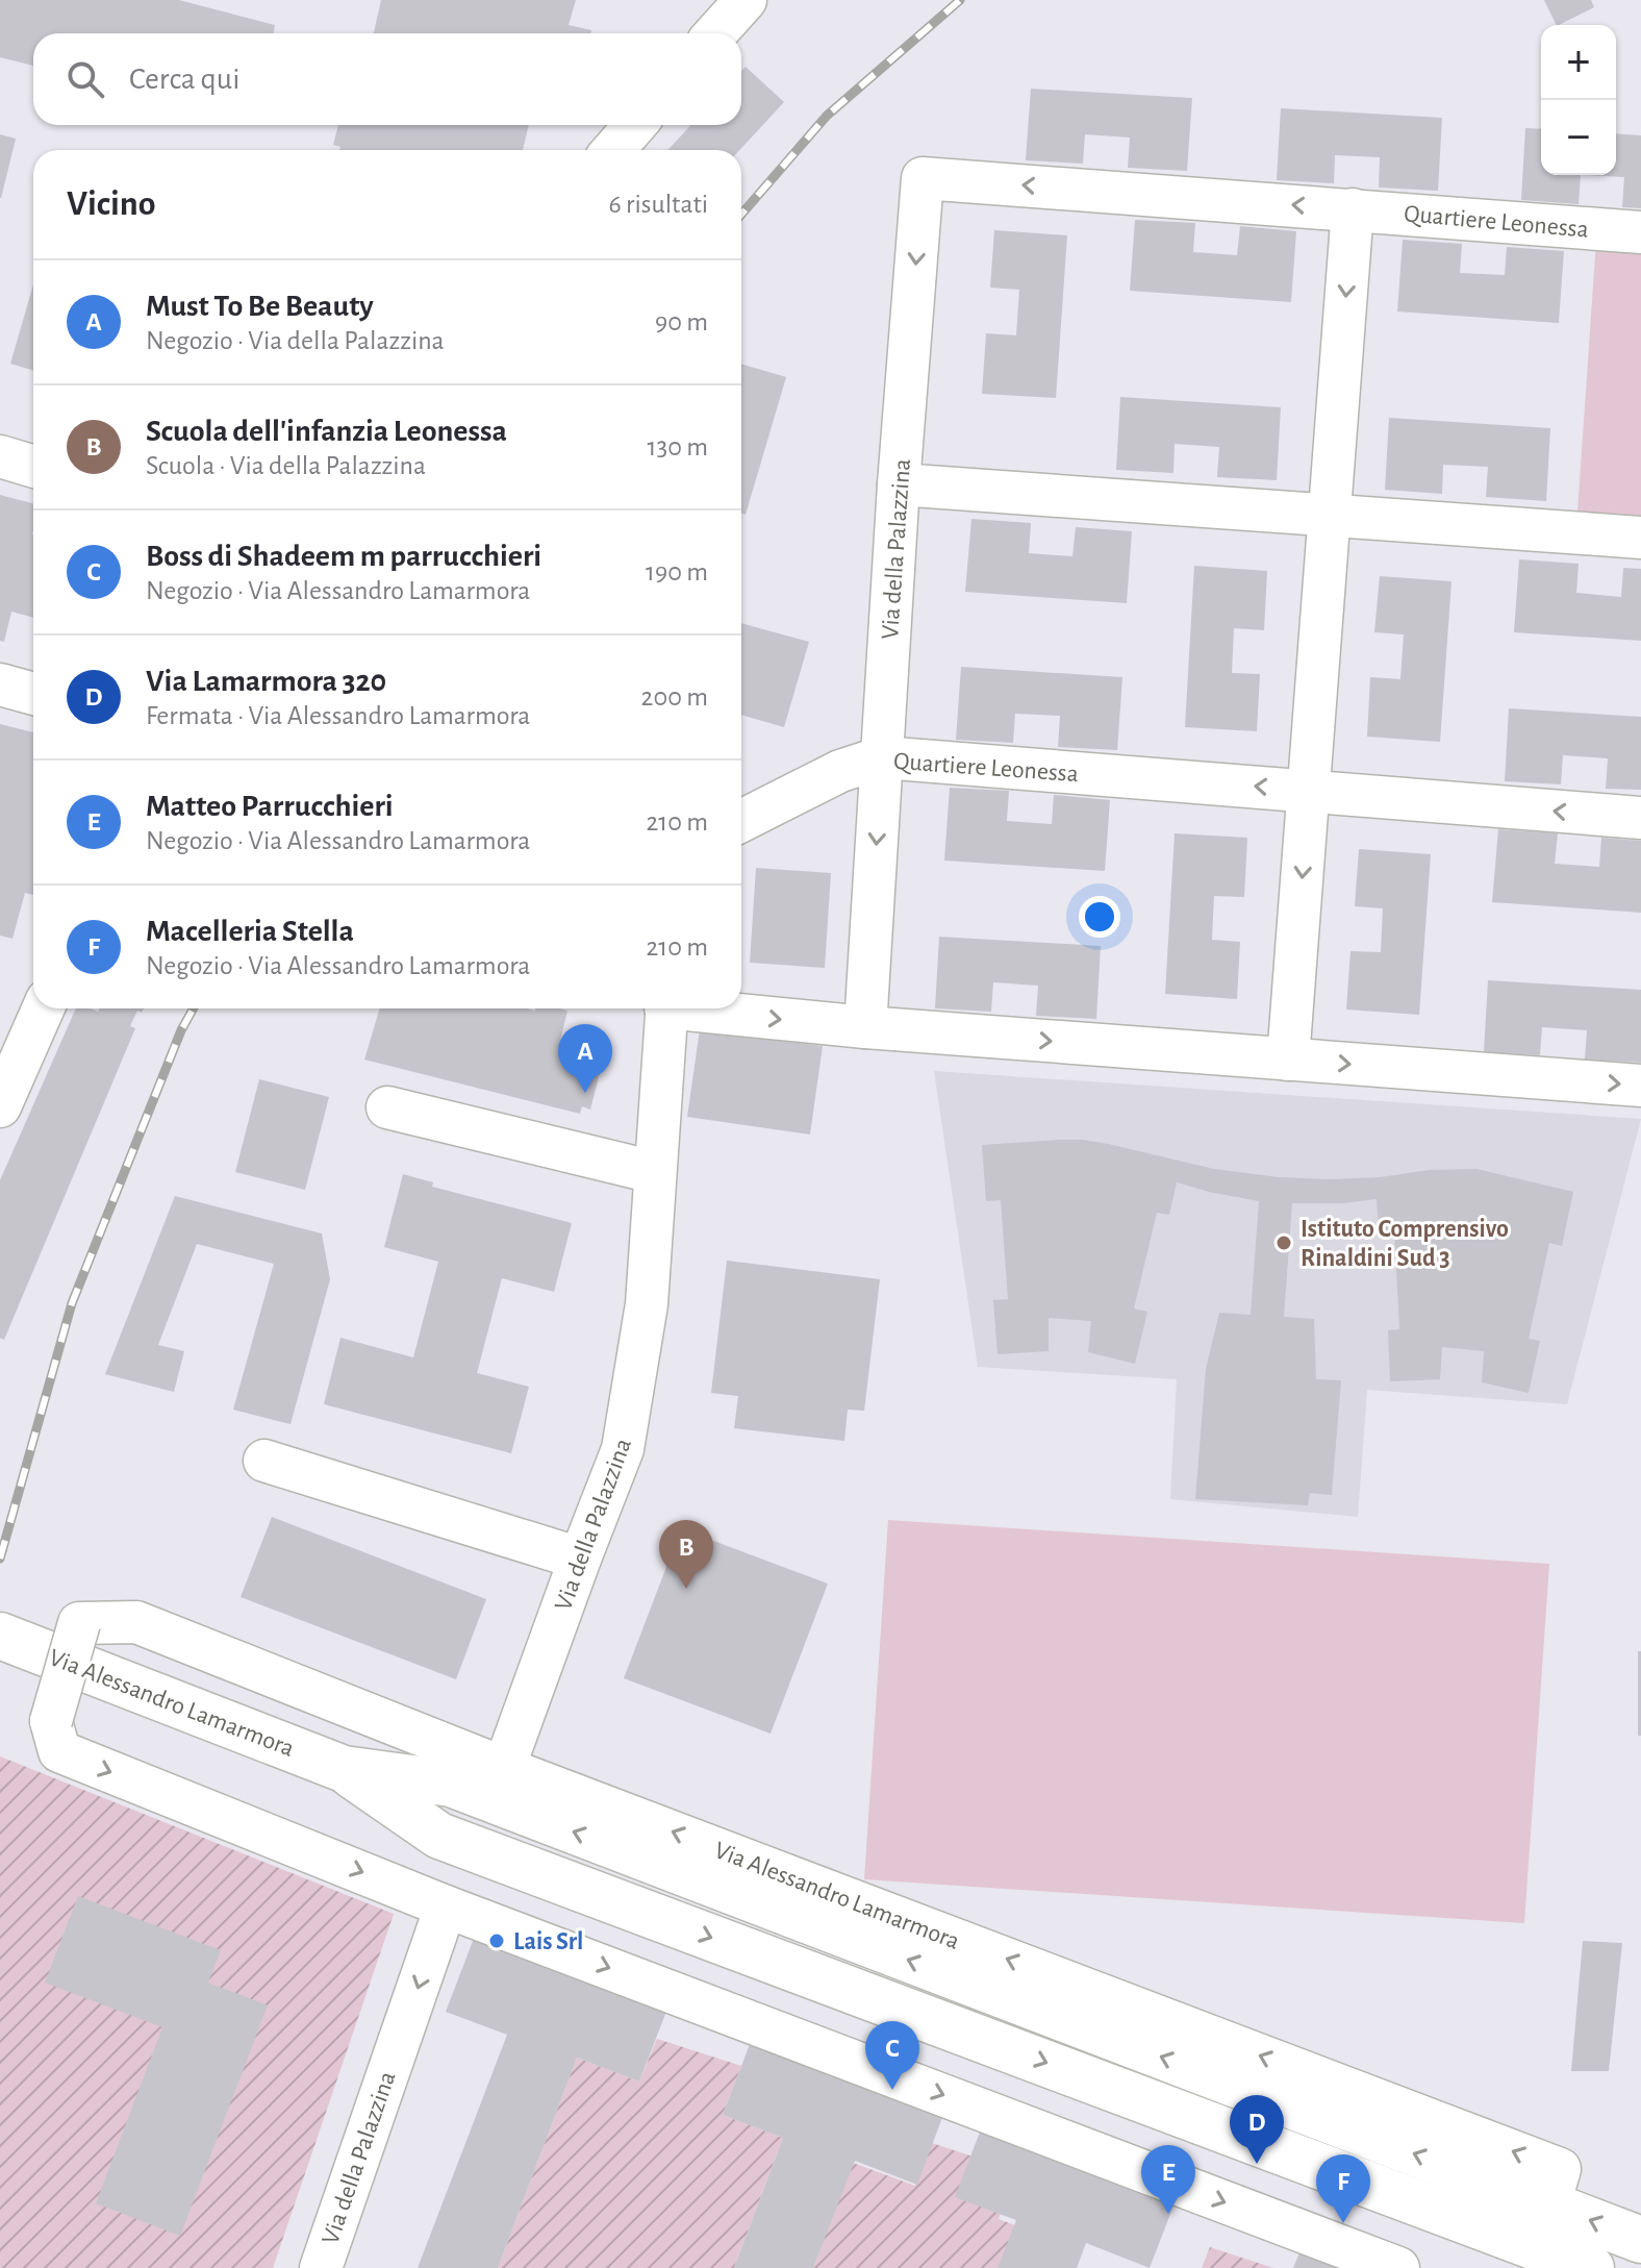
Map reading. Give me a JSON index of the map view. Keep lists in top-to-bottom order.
{
  "streets": {
    "main road": ["Via Alessandro Lamarmora"],
    "street": ["Quartiere Leonessa", "Via della Palazzina"]
  },
  "crossings": [
    ["Quartiere Leonessa", "Via della Palazzina"],
    ["Via della Palazzina", "Via Alessandro Lamarmora"]
  ],
  "one_way": ["Via della Palazzina"],
  "places": ["Istituto Comprensivo Rinaldini Sud 3", "Lais Srl"],
  "page": {
    "map_buttons": ["+", "−"],
    "search": "Cerca qui",
    "heading": ["Vicino", "6 risultati"],
    "list": [
      {
        "mark": "A",
        "name": "Must To Be Beauty",
        "note": "Negozio · Via della Palazzina",
        "value": "90 m"
      },
      {
        "mark": "B",
        "name": "Scuola dell'infanzia Leonessa",
        "note": "Scuola · Via della Palazzina",
        "value": "130 m"
      },
      {
        "mark": "C",
        "name": "Boss di Shadeem m parrucchieri",
        "note": "Negozio · Via Alessandro Lamarmora",
        "value": "190 m"
      },
      {
        "mark": "D",
        "name": "Via Lamarmora 320",
        "note": "Fermata · Via Alessandro Lamarmora",
        "value": "200 m"
      },
      {
        "mark": "E",
        "name": "Matteo Parrucchieri",
        "note": "Negozio · Via Alessandro Lamarmora",
        "value": "210 m"
      },
      {
        "mark": "F",
        "name": "Macelleria Stella",
        "note": "Negozio · Via Alessandro Lamarmora",
        "value": "210 m"
      }
    ],
    "pins": [
      "A",
      "B",
      "C",
      "D",
      "E",
      "F"
    ]
  }
}
